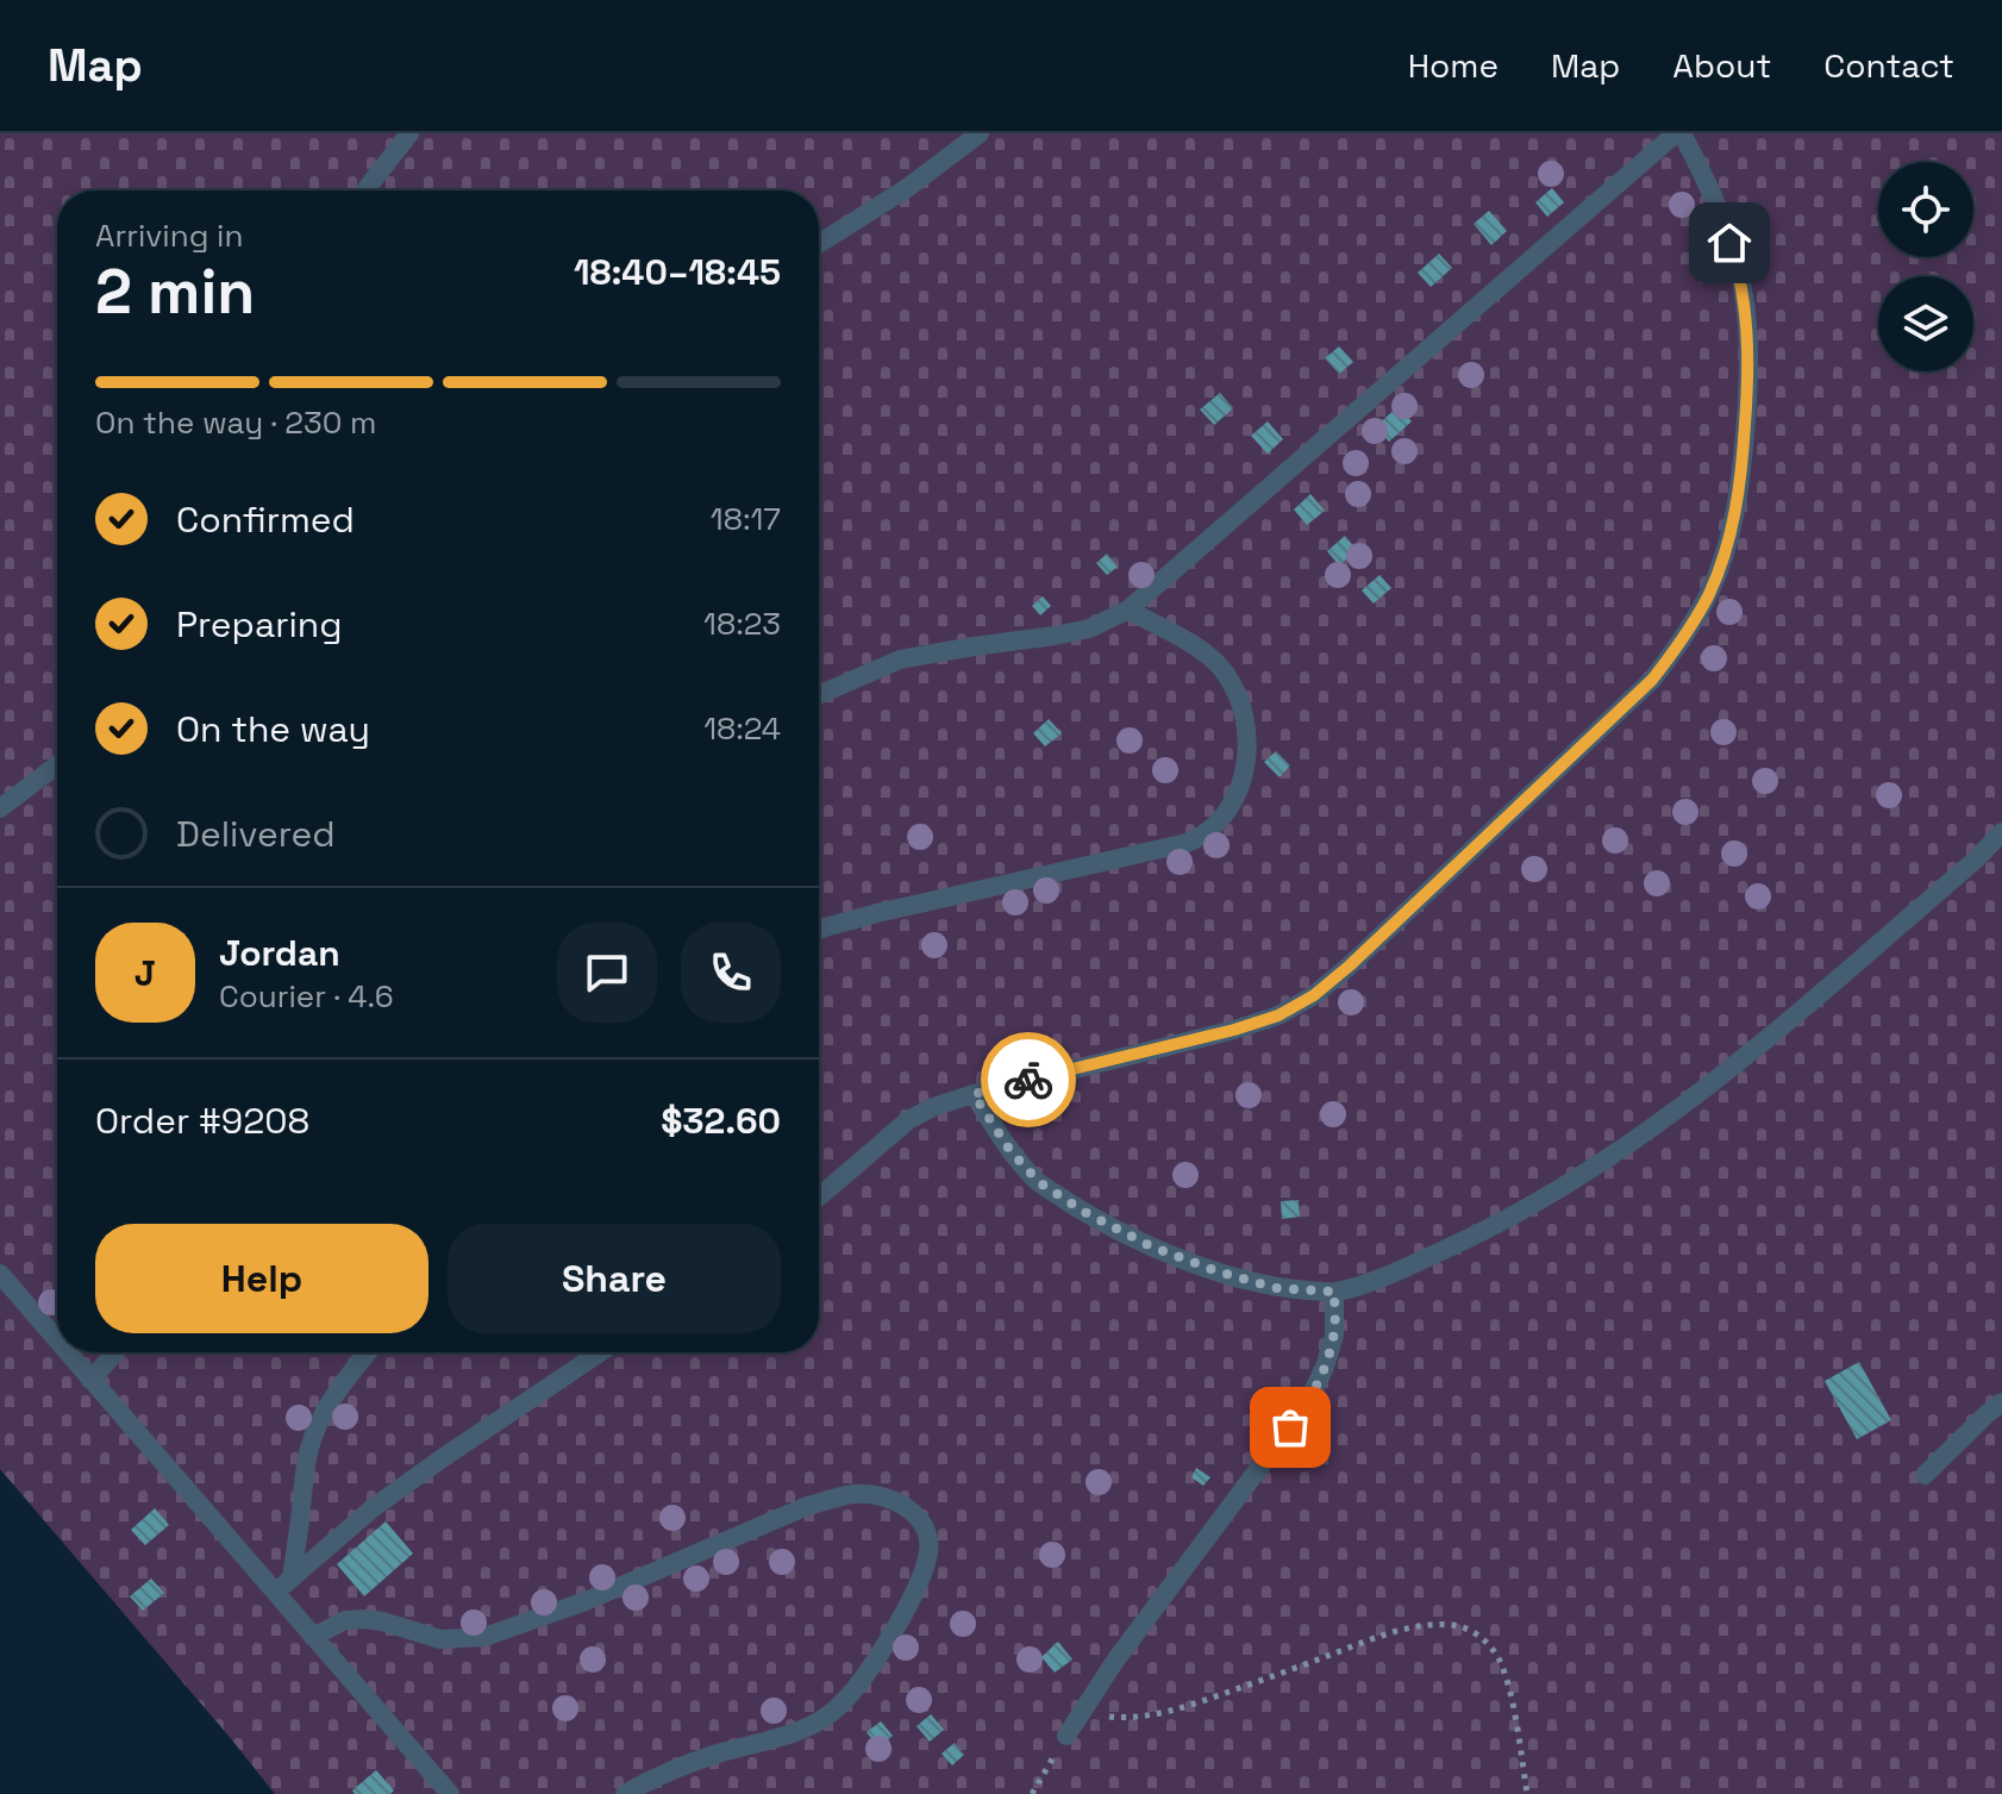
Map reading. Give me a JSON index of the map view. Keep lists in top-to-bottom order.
{
  "page": {
    "header": "Map",
    "nav": [
      "Home",
      "Map",
      "About",
      "Contact"
    ],
    "heading": ["2 min", "Arriving in", "18:40–18:45"],
    "panel": [
      "Jordan",
      "Courier · 4.6",
      "Order #9208",
      "$32.60"
    ],
    "bar": "On the way · 230 m",
    "list": [
      ["Confirmed", "18:17"],
      ["Preparing", "18:23"],
      ["On the way", "18:24"],
      "Delivered"
    ],
    "round": "J",
    "buttons": ["Help", "Share"]
  }
}
